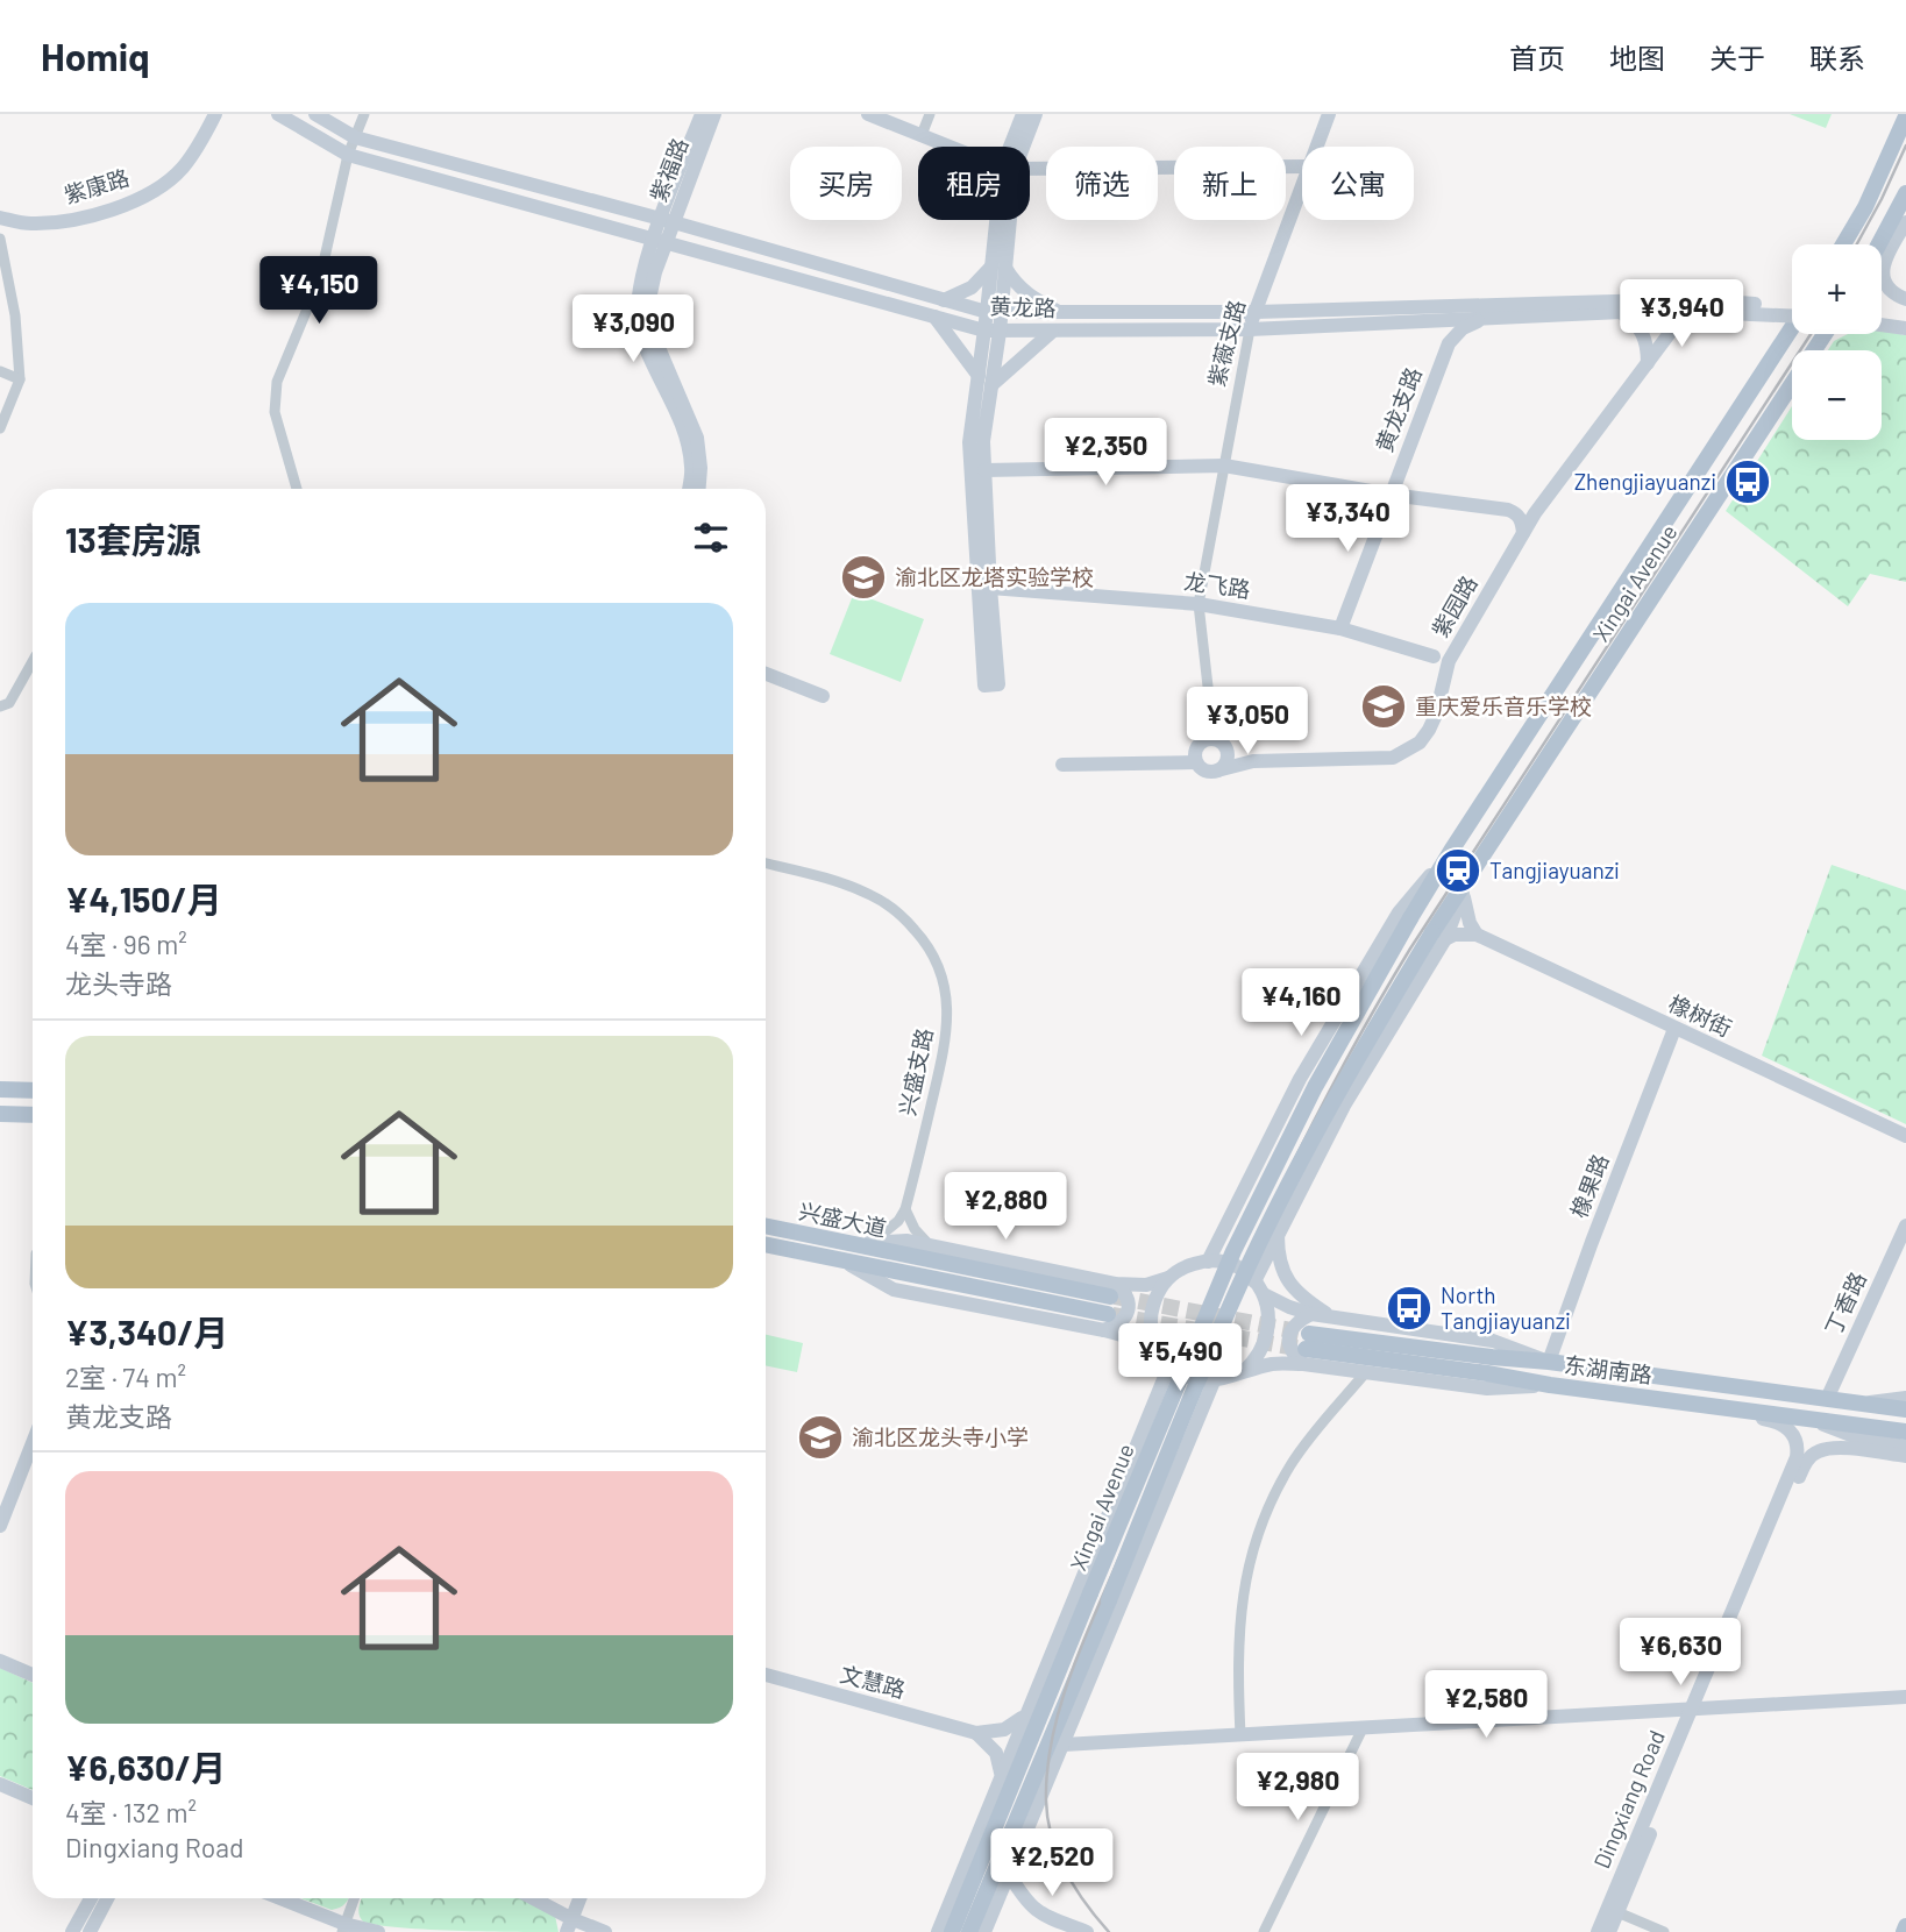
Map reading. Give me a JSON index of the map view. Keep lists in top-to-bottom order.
{
  "streets": {
    "main road": ["Xingai Avenue", "兴盛大道", "东湖南路"],
    "street": [
      "紫福路",
      "紫康路",
      "黄龙路",
      "紫薇支路",
      "黄龙支路",
      "龙飞路",
      "紫园路",
      "橡树街",
      "兴盛支路",
      "橡果路",
      "丁香路",
      "文慧路",
      "Dingxiang Road"
    ]
  },
  "crossings": [
    ["紫福路", "黄龙路"],
    ["黄龙路", "紫薇支路"],
    ["黄龙路", "黄龙支路"],
    ["黄龙路", "紫园路"],
    ["紫薇支路", "龙飞路"],
    ["黄龙支路", "龙飞路"],
    ["橡树街", "橡果路"],
    ["橡果路", "东湖南路"],
    ["丁香路", "东湖南路"]
  ],
  "places": {
    "bus stop": ["Zhengjiayuanzi", "North Tangjiayuanzi"],
    "school or university": ["渝北区龙塔实验学校", "重庆爱乐音乐学校", "渝北区龙头寺小学"],
    "station": ["Tangjiayuanzi"]
  },
  "page": {
    "header": "Homiq",
    "nav": [
      "首页",
      "地图",
      "关于",
      "联系"
    ],
    "chip": [
      "买房",
      "租房",
      "筛选",
      "新上",
      "公寓"
    ],
    "map_buttons": ["+", "−"],
    "price": [
      "¥4,150",
      "¥3,940",
      "¥3,090",
      "¥2,350",
      "¥3,340",
      "¥3,050",
      "¥4,160",
      "¥2,880",
      "¥5,490",
      "¥6,630",
      "¥2,580",
      "¥2,980",
      "¥2,520"
    ],
    "heading": "13套房源",
    "list": [
      {
        "name": "¥4,150/月",
        "note": "4室 · 96 m² · 龙头寺路"
      },
      {
        "name": "¥3,340/月",
        "note": "2室 · 74 m² · 黄龙支路"
      },
      {
        "name": "¥6,630/月",
        "note": "4室 · 132 m² · Dingxiang Road"
      }
    ]
  }
}
